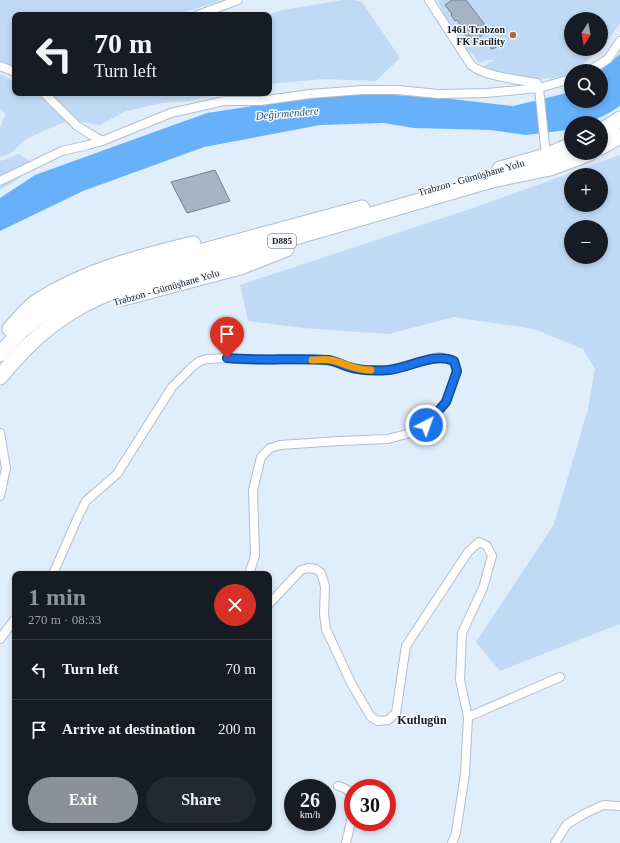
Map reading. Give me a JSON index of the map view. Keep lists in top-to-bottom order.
{
  "streets": {
    "highway": ["Trabzon - Gümüşhane Yolu", "D885"]
  },
  "districts": ["Kutlugün"],
  "water": ["Değirmendere"],
  "places": ["1461 Trabzon FK Facility"],
  "north": "bottom",
  "page": {
    "map_buttons": ["+", "−"],
    "turn": ["70 m", "Turn left"],
    "heading": ["1 min", "270 m · 08:33"],
    "list": [
      {
        "name": "Turn left",
        "value": "70 m"
      },
      {
        "name": "Arrive at destination",
        "value": "200 m"
      }
    ],
    "buttons": ["Exit", "Share"],
    "speed": "26 km/h",
    "limit": "30"
  }
}
